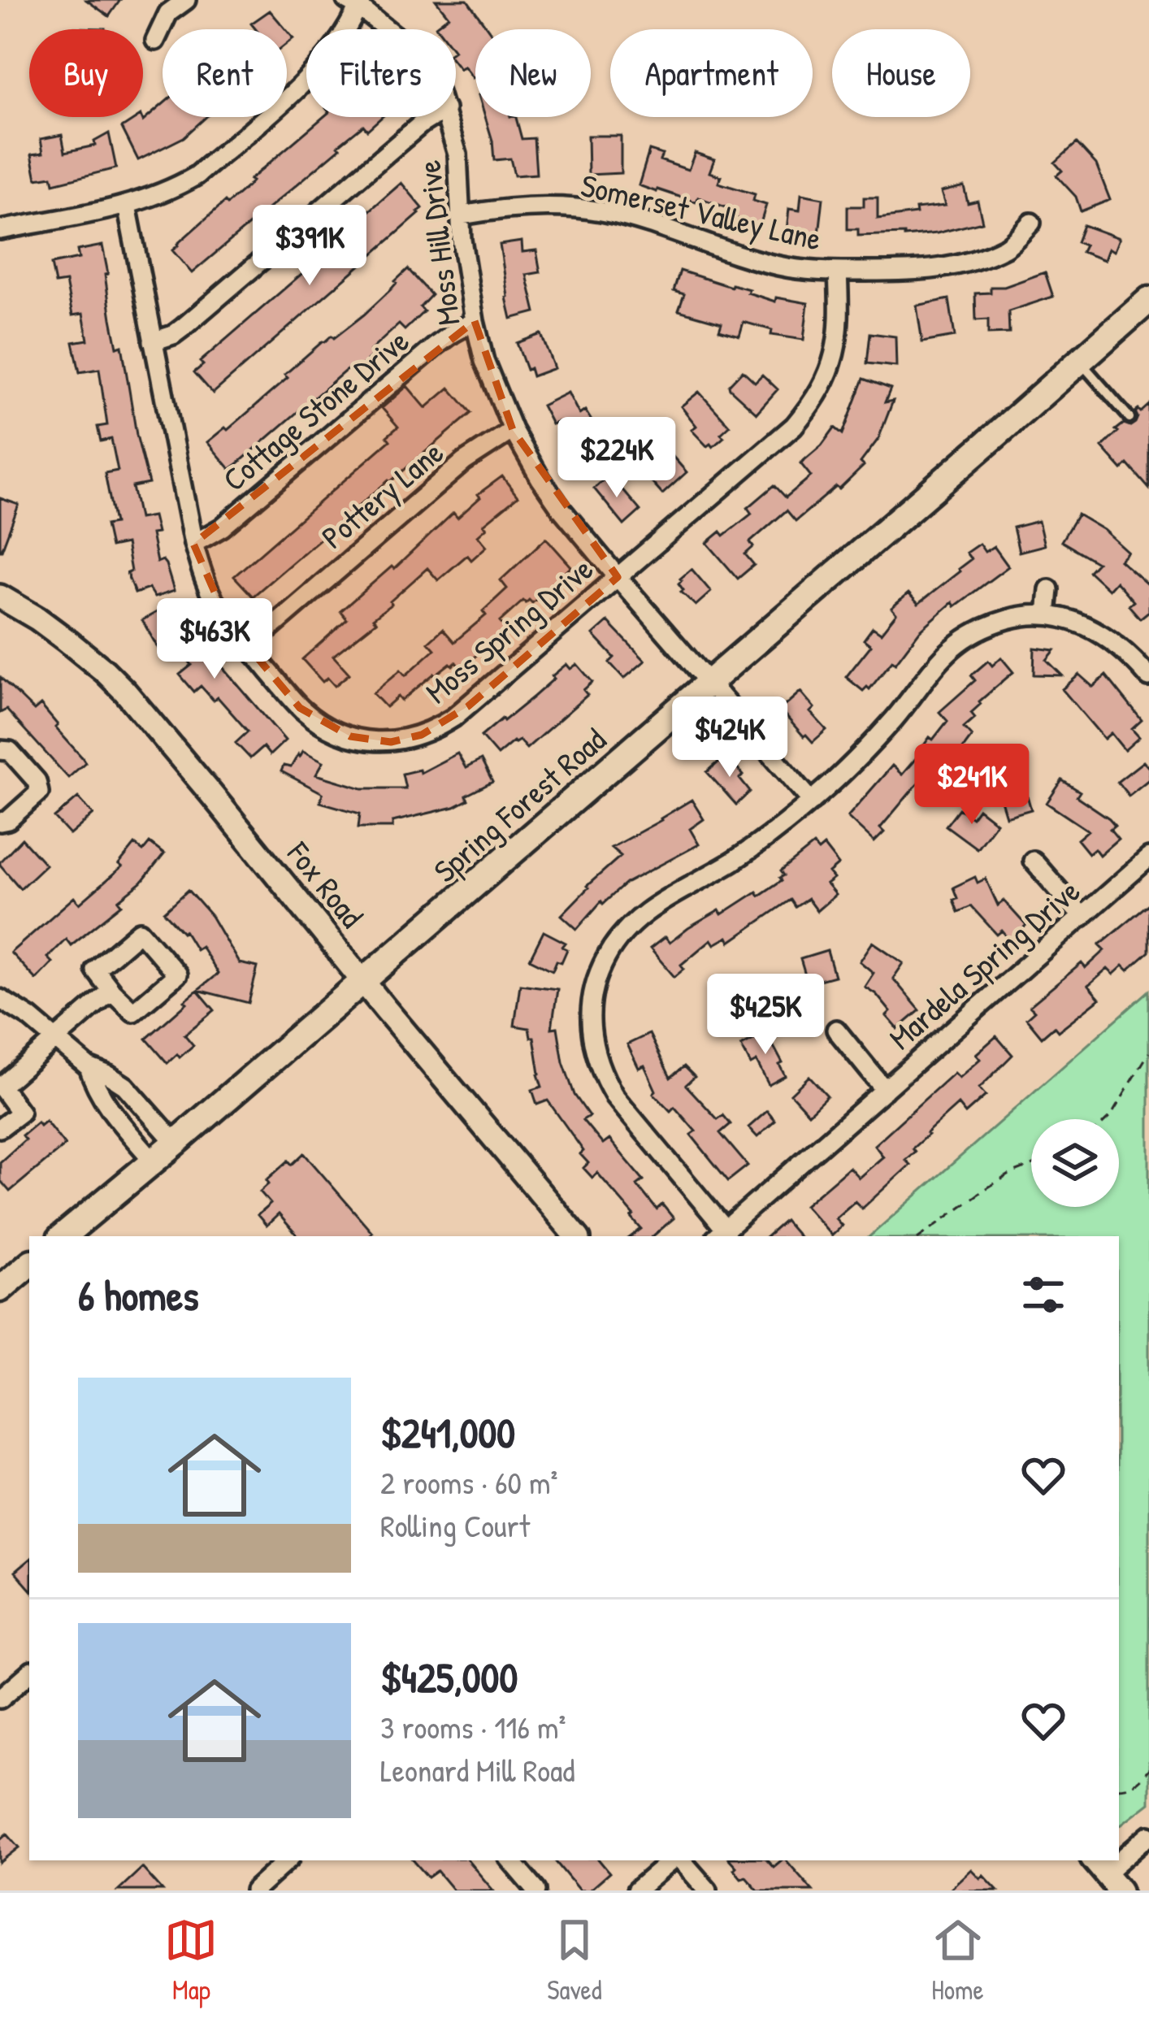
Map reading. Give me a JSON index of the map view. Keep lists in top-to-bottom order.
{
  "streets": {
    "main road": ["Spring Forest Road"],
    "street": [
      "Somerset Valley Lane",
      "Moss Hill Drive",
      "Cottage Stone Drive",
      "Pottery Lane",
      "Moss Spring Drive",
      "Fox Road",
      "Mardela Spring Drive"
    ]
  },
  "crossings": [
    ["Somerset Valley Lane", "Moss Hill Drive"],
    ["Somerset Valley Lane", "Moss Spring Drive"],
    ["Moss Hill Drive", "Cottage Stone Drive"],
    ["Moss Hill Drive", "Pottery Lane"],
    ["Moss Hill Drive", "Moss Spring Drive"],
    ["Moss Hill Drive", "Spring Forest Road"],
    ["Moss Hill Drive", "Mardela Spring Drive"],
    ["Cottage Stone Drive", "Moss Spring Drive"],
    ["Pottery Lane", "Moss Spring Drive"],
    ["Spring Forest Road", "Fox Road"]
  ],
  "page": {
    "chip": [
      "Buy",
      "Rent",
      "Filters",
      "New",
      "Apartment",
      "House"
    ],
    "price": [
      "$391K",
      "$224K",
      "$463K",
      "$424K",
      "$241K",
      "$425K"
    ],
    "heading": "6 homes",
    "list": [
      {
        "name": "$241,000",
        "note": "2 rooms · 60 m² · Rolling Court"
      },
      {
        "name": "$425,000",
        "note": "3 rooms · 116 m² · Leonard Mill Road"
      }
    ],
    "tabs": ["Map", "Saved", "Home"]
  }
}
